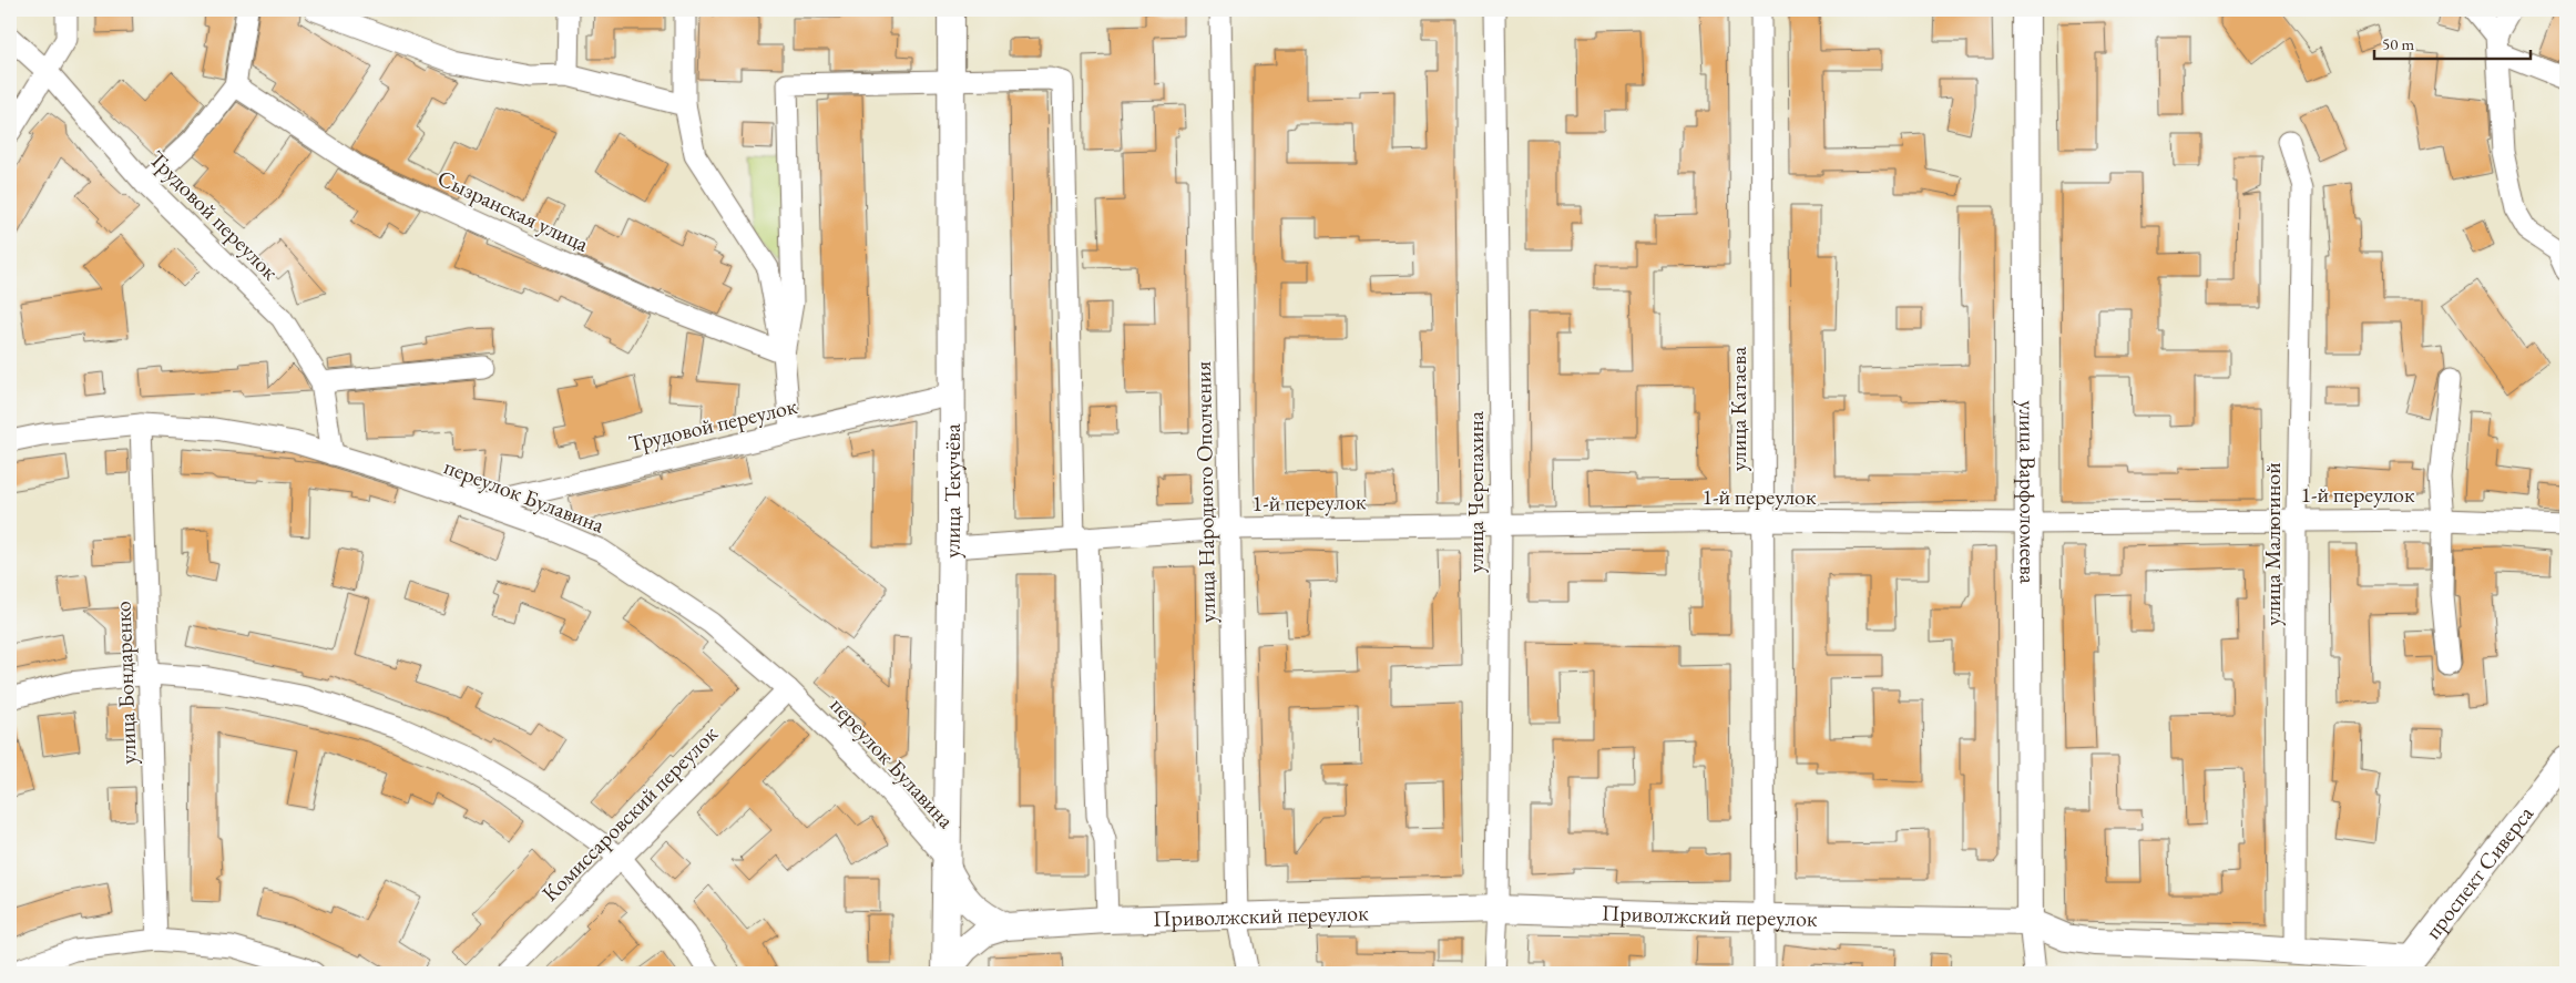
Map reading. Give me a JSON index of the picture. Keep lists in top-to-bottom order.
{
  "streets": {
    "main road": [
      "улица Текучёва",
      "улица Варфоломеева",
      "проспект Сиверса",
      "Приволжский переулок"
    ],
    "street": [
      "Сызранская улица",
      "Трудовой переулок",
      "улица Катаева",
      "улица Народного Ополчения",
      "улица Черепахина",
      "1-й переулок",
      "переулок Булавина",
      "улица Малюгиной",
      "улица Бондаренко",
      "Комиссаровский переулок"
    ]
  },
  "crossings": [
    ["Трудовой переулок", "улица Текучёва"],
    ["Трудовой переулок", "переулок Булавина"],
    ["улица Катаева", "1-й переулок"],
    ["улица Катаева", "Приволжский переулок"],
    ["улица Текучёва", "1-й переулок"],
    ["улица Текучёва", "переулок Булавина"],
    ["улица Текучёва", "Приволжский переулок"],
    ["улица Народного Ополчения", "1-й переулок"],
    ["улица Народного Ополчения", "Приволжский переулок"],
    ["улица Черепахина", "1-й переулок"],
    ["улица Черепахина", "Приволжский переулок"],
    ["улица Варфоломеева", "1-й переулок"],
    ["улица Варфоломеева", "Приволжский переулок"],
    ["1-й переулок", "улица Малюгиной"],
    ["переулок Булавина", "улица Бондаренко"],
    ["переулок Булавина", "Комиссаровский переулок"],
    ["улица Малюгиной", "Приволжский переулок"],
    ["проспект Сиверса", "Приволжский переулок"]
  ],
  "scale_bar": "50 m"
}
